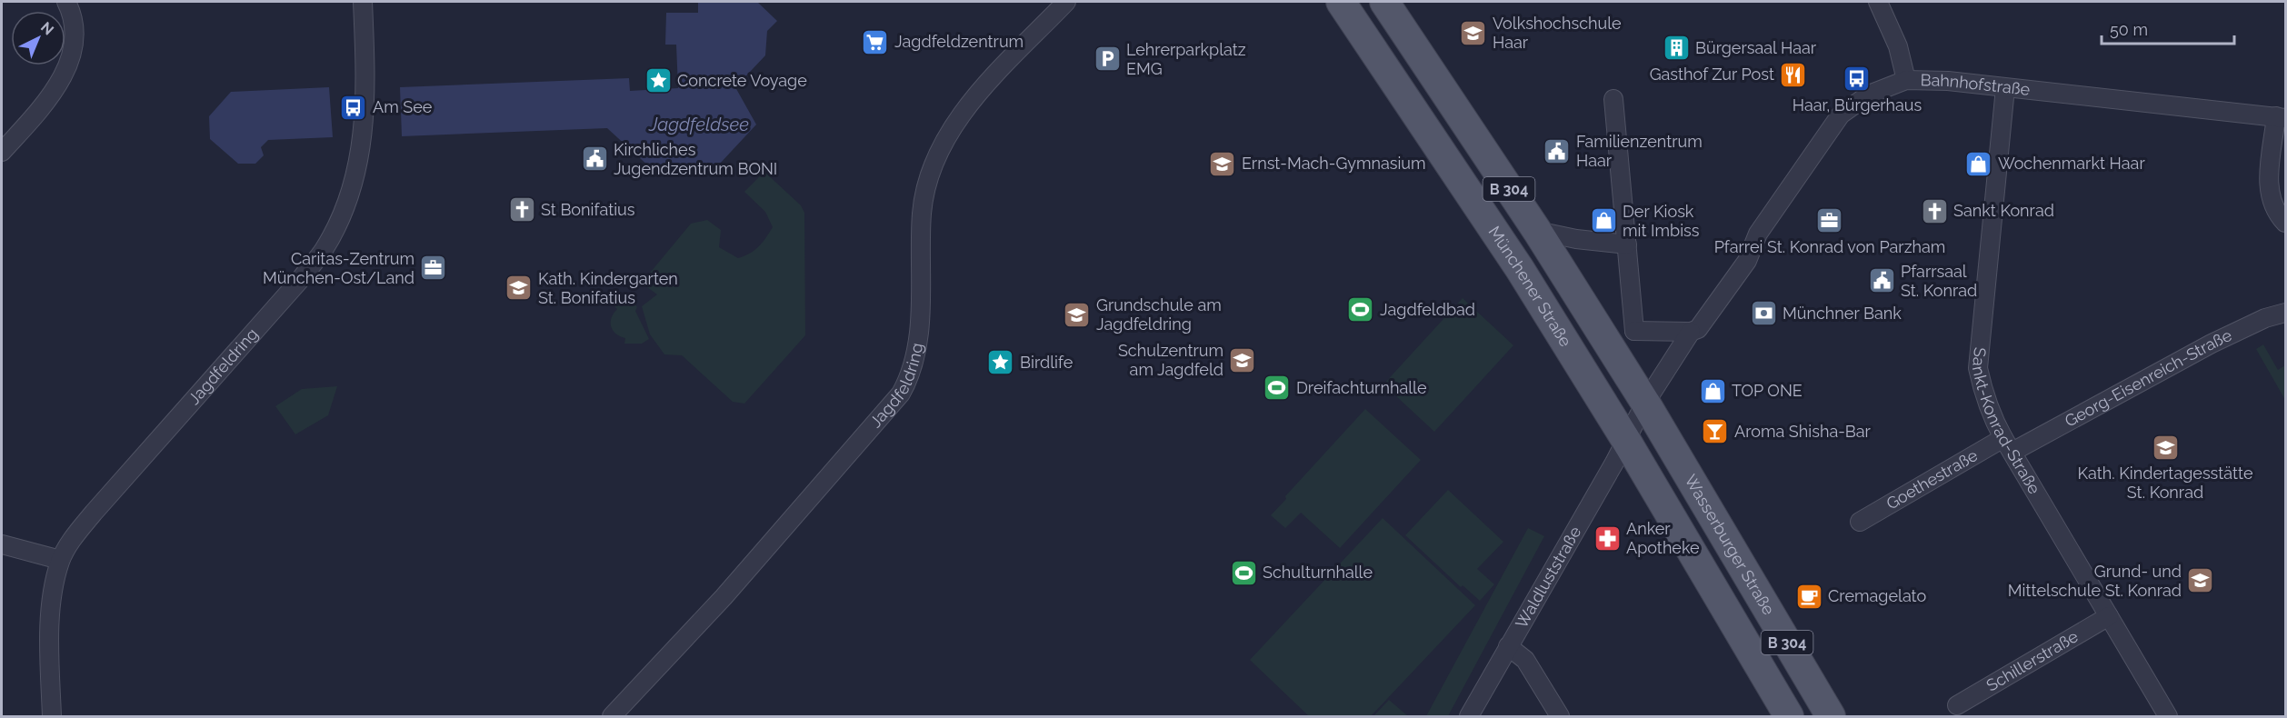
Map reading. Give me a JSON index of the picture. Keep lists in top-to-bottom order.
{
  "streets": {
    "main road": ["B 304", "Münchener Straße", "Wasserburger Straße"],
    "street": [
      "Bahnhofstraße",
      "Jagdfeldring",
      "Georg-Eisenreich-Straße",
      "Sankt-Konrad-Straße",
      "Goethestraße",
      "Waldluststraße",
      "Schillerstraße"
    ]
  },
  "crossings": [
    ["Bahnhofstraße", "B 304"],
    ["Bahnhofstraße", "Münchener Straße"],
    ["Bahnhofstraße", "Sankt-Konrad-Straße"],
    ["Bahnhofstraße", "Wasserburger Straße"],
    ["Bahnhofstraße", "Waldluststraße"],
    ["B 304", "Münchener Straße"],
    ["B 304", "Wasserburger Straße"],
    ["B 304", "Waldluststraße"],
    ["Münchener Straße", "Waldluststraße"],
    ["Georg-Eisenreich-Straße", "Sankt-Konrad-Straße"],
    ["Georg-Eisenreich-Straße", "Goethestraße"],
    ["Sankt-Konrad-Straße", "Goethestraße"],
    ["Sankt-Konrad-Straße", "Schillerstraße"]
  ],
  "water": ["Jagdfeldsee"],
  "places": {
    "school or university": [
      "Volkshochschule Haar",
      "Ernst-Mach-Gymnasium",
      "Kath. Kindergarten St. Bonifatius",
      "Grundschule am Jagdfeldring",
      "Schulzentrum am Jagdfeld",
      "Kath. Kindertagesstätte St. Konrad",
      "Grund- und Mittelschule St. Konrad"
    ],
    "supermarket": ["Jagdfeldzentrum"],
    "building": ["Bürgersaal Haar"],
    "parking": ["Lehrerparkplatz EMG"],
    "restaurant": ["Gasthof Zur Post"],
    "bus stop": ["Haar, Bürgerhaus", "Am See"],
    "place": ["Concrete Voyage", "Birdlife"],
    "public building": ["Familienzentrum Haar", "Kirchliches Jugendzentrum BONI", "Pfarrsaal St. Konrad"],
    "shop": ["Wochenmarkt Haar", "Der Kiosk mit Imbiss", "TOP ONE"],
    "church": ["St Bonifatius", "Sankt Konrad"],
    "office": ["Pfarrei St. Konrad von Parzham", "Caritas-Zentrum München-Ost/Land"],
    "sports": ["Jagdfeldbad", "Dreifachturnhalle", "Schulturnhalle"],
    "bank": ["Münchner Bank"],
    "bar": ["Aroma Shisha-Bar"],
    "pharmacy": ["Anker Apotheke"],
    "cafe": ["Cremagelato"]
  },
  "scale_bar": "50 m",
  "north": "top right"
}
